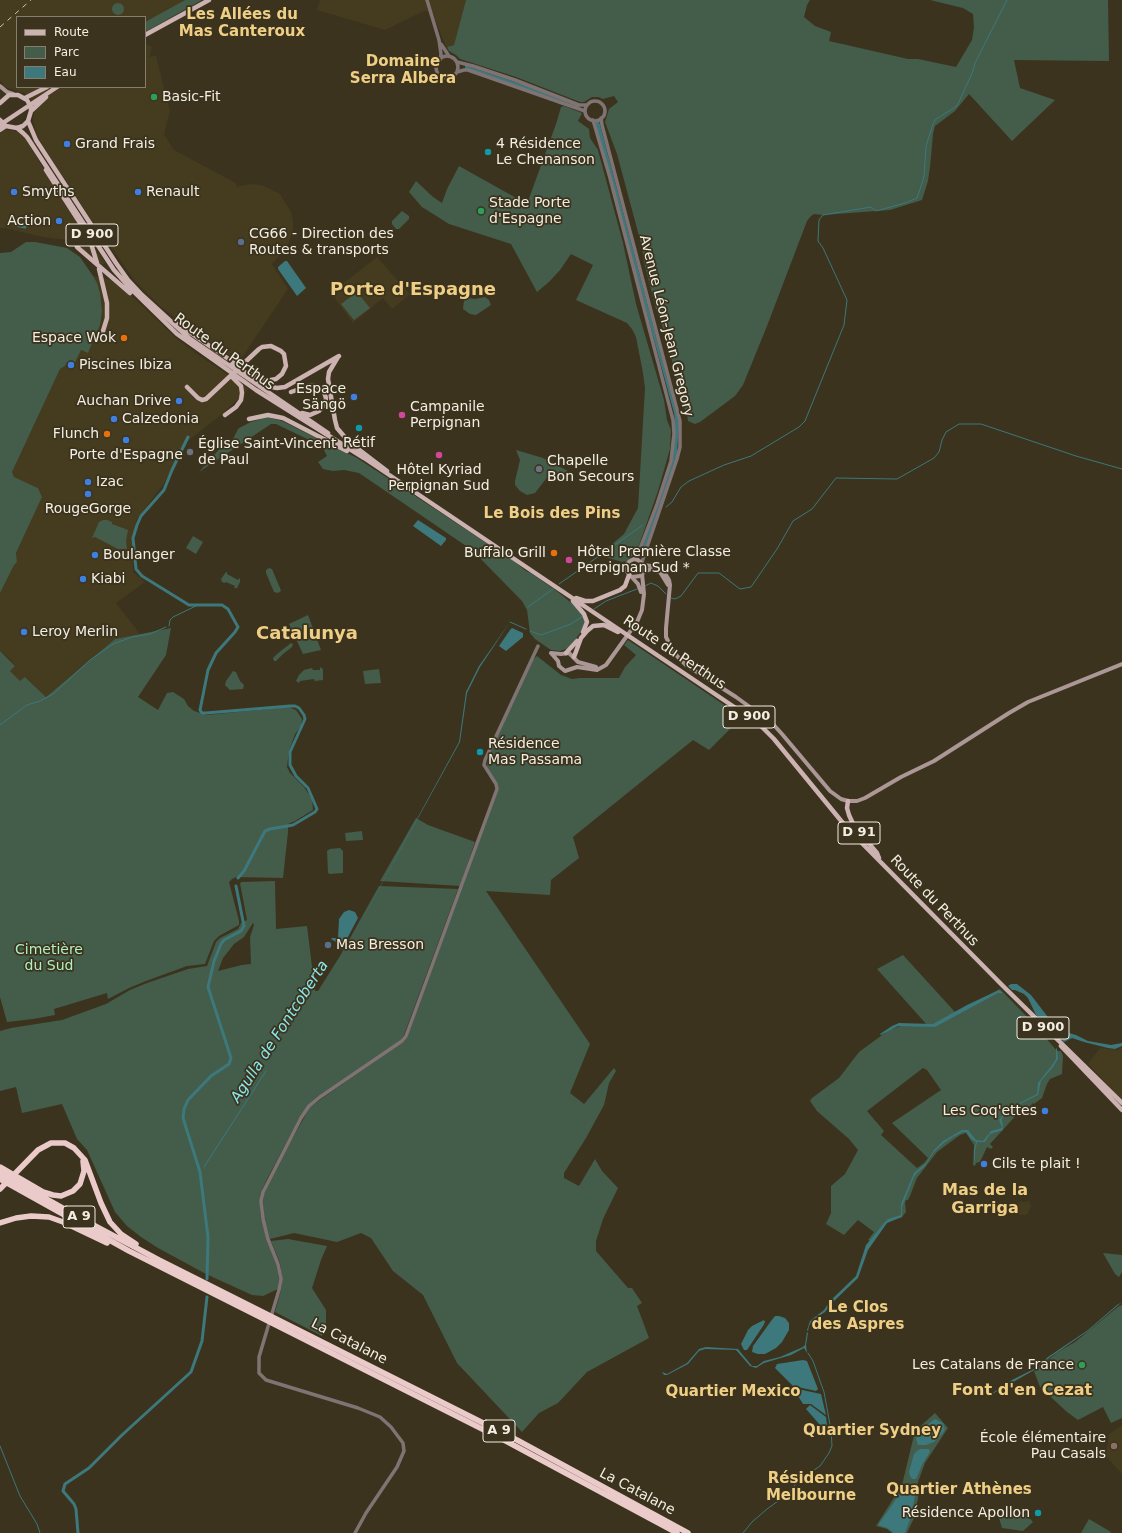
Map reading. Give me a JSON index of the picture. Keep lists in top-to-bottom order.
{
  "streets": {
    "highway": ["A 9", "La Catalane"],
    "main road": ["D 900", "Route du Perthus", "D 91"],
    "street": ["Avenue Léon-Jean Gregory"]
  },
  "crossings": [
    ["Avenue Léon-Jean Gregory", "D 91"],
    ["Route du Perthus", "D 91"]
  ],
  "districts": [
    "Les Allées du Mas Canteroux",
    "Domaine Serra Albera",
    "Porte d'Espagne",
    "Le Bois des Pins",
    "Catalunya",
    "Mas de la Garriga",
    "Le Clos des Aspres",
    "Font d'en Cezat",
    "Quartier Mexico",
    "Quartier Sydney",
    "Résidence Melbourne",
    "Quartier Athènes"
  ],
  "water": ["Agulla de Fontcoberta"],
  "parks": ["Cimetière du Sud"],
  "places": [
    "Basic-Fit",
    "Grand Frais",
    "4 Résidence Le Chenanson",
    "Smyths",
    "Renault",
    "Stade Porte d'Espagne",
    "Action",
    "CG66 - Direction des Routes & transports",
    "Espace Wok",
    "Piscines Ibiza",
    "Espace Sängö",
    "Auchan Drive",
    "Campanile Perpignan",
    "Calzedonia",
    "Rétif",
    "Flunch",
    "Porte d'Espagne",
    "Église Saint-Vincent de Paul",
    "Hôtel Kyriad Perpignan Sud",
    "Chapelle Bon Secours",
    "Izac",
    "RougeGorge",
    "Buffalo Grill",
    "Boulanger",
    "Hôtel Première Classe Perpignan Sud *",
    "Kiabi",
    "Leroy Merlin",
    "Résidence Mas Passama",
    "Mas Bresson",
    "Les Coq'ettes",
    "Cils te plait !",
    "Les Catalans de France",
    "École élémentaire Pau Casals",
    "Résidence Apollon"
  ],
  "legend": ["Route", "Parc", "Eau"]
}
